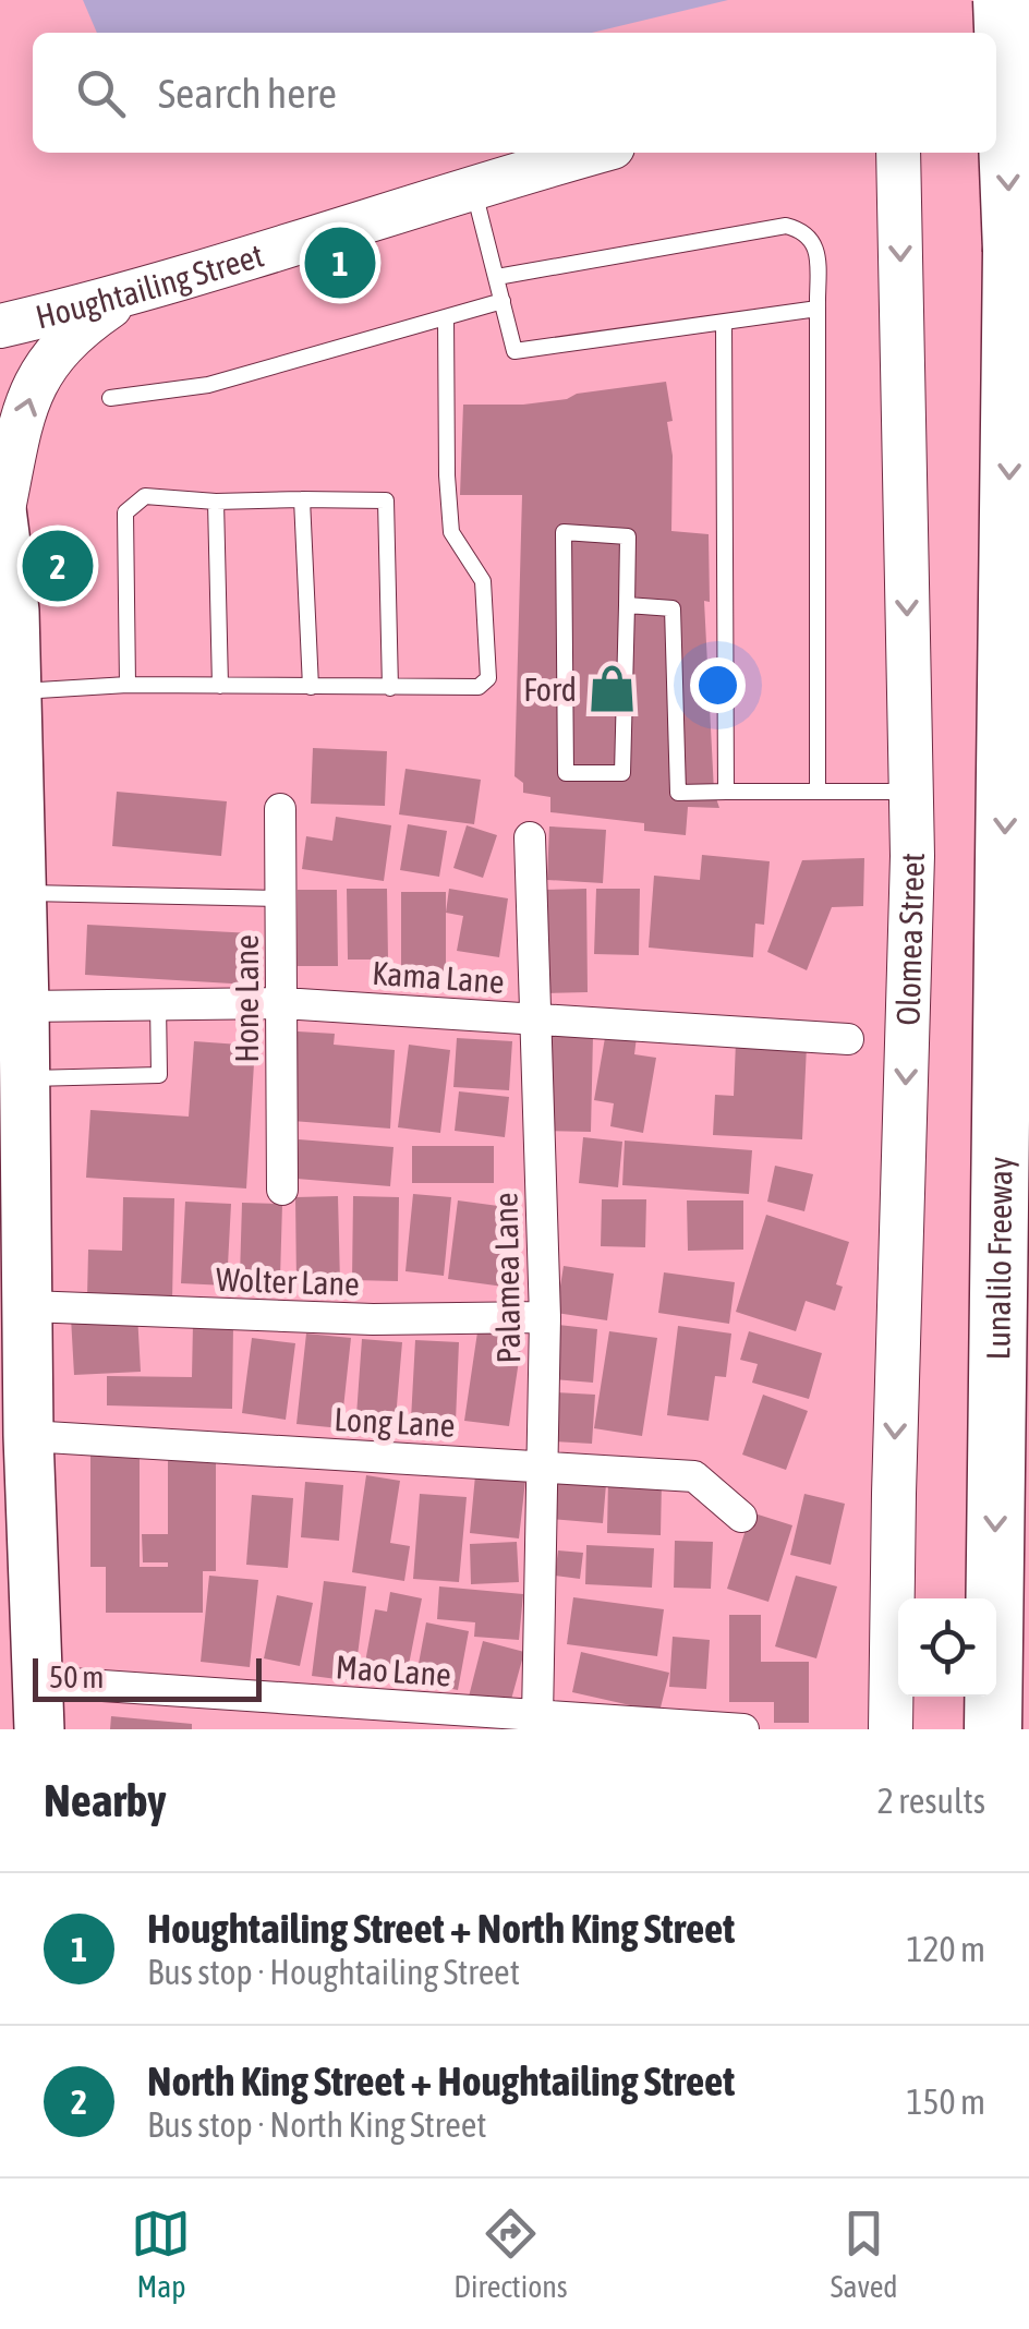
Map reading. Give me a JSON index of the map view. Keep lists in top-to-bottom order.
{
  "streets": {
    "highway": ["Lunalilo Freeway"],
    "main road": ["Houghtailing Street", "Olomea Street"],
    "street": [
      "Kama Lane",
      "Hone Lane",
      "Palamea Lane",
      "Wolter Lane",
      "Long Lane",
      "Mao Lane"
    ]
  },
  "crossings": [
    ["Kama Lane", "Hone Lane"],
    ["Kama Lane", "Palamea Lane"],
    ["Palamea Lane", "Wolter Lane"],
    ["Palamea Lane", "Long Lane"],
    ["Palamea Lane", "Mao Lane"]
  ],
  "one_way": ["Olomea Street", "Lunalilo Freeway"],
  "places": {
    "shop": ["Ford"]
  },
  "scale_bar": "50 m",
  "page": {
    "search": "Search here",
    "pins": ["1", "2"],
    "scale": "50 m",
    "heading": ["Nearby", "2 results"],
    "list": [
      {
        "mark": "1",
        "name": "Houghtailing Street + North King Street",
        "note": "Bus stop · Houghtailing Street",
        "value": "120 m"
      },
      {
        "mark": "2",
        "name": "North King Street + Houghtailing Street",
        "note": "Bus stop · North King Street",
        "value": "150 m"
      }
    ],
    "nav": ["Map", "Directions", "Saved"]
  }
}
